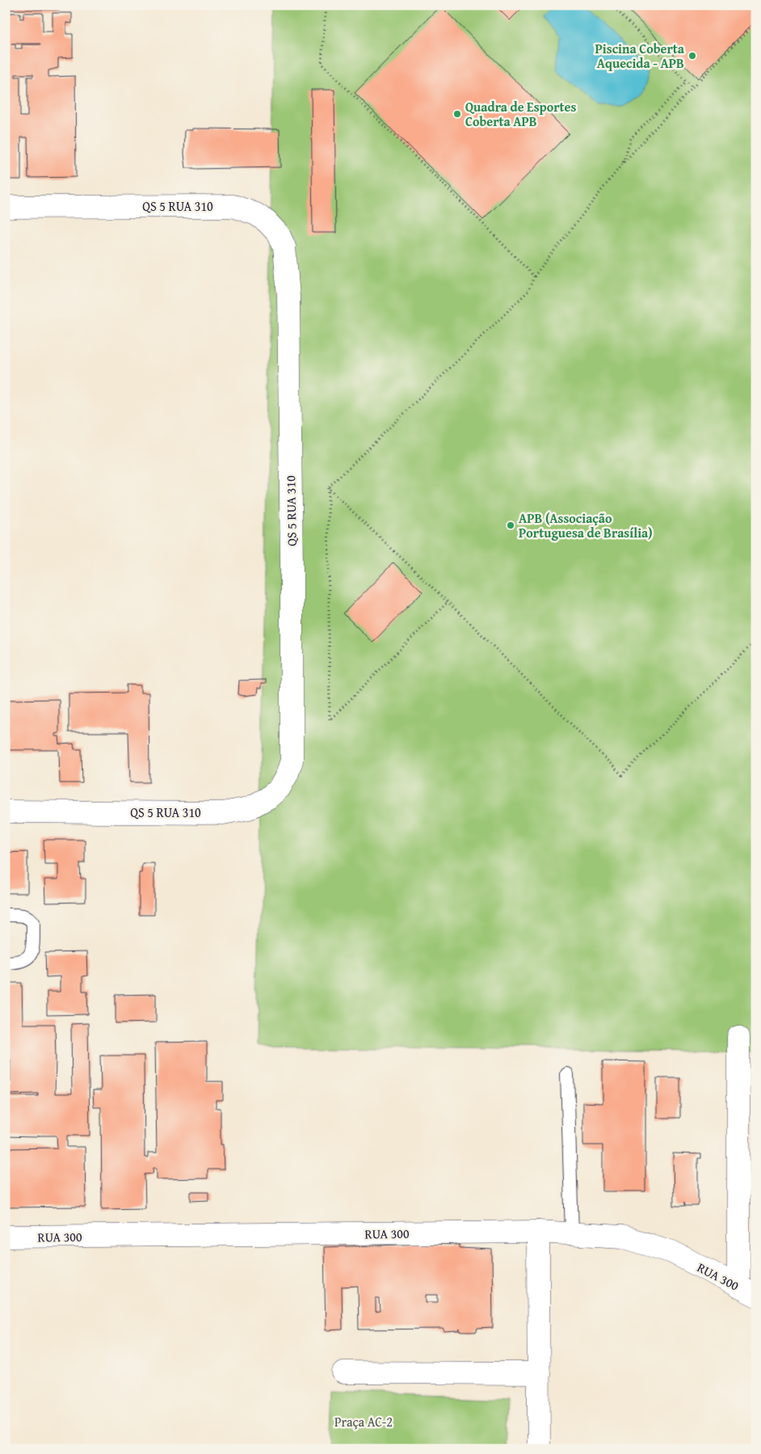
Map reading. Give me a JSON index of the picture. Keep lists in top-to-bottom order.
{
  "streets": {
    "street": ["QS 5 RUA 310", "RUA 300"]
  },
  "parks": ["Praça AC-2"],
  "places": ["Piscina Coberta Aquecida - APB", "Quadra de Esportes Coberta APB", "APB (Associação Portuguesa de Brasília)"]
}
